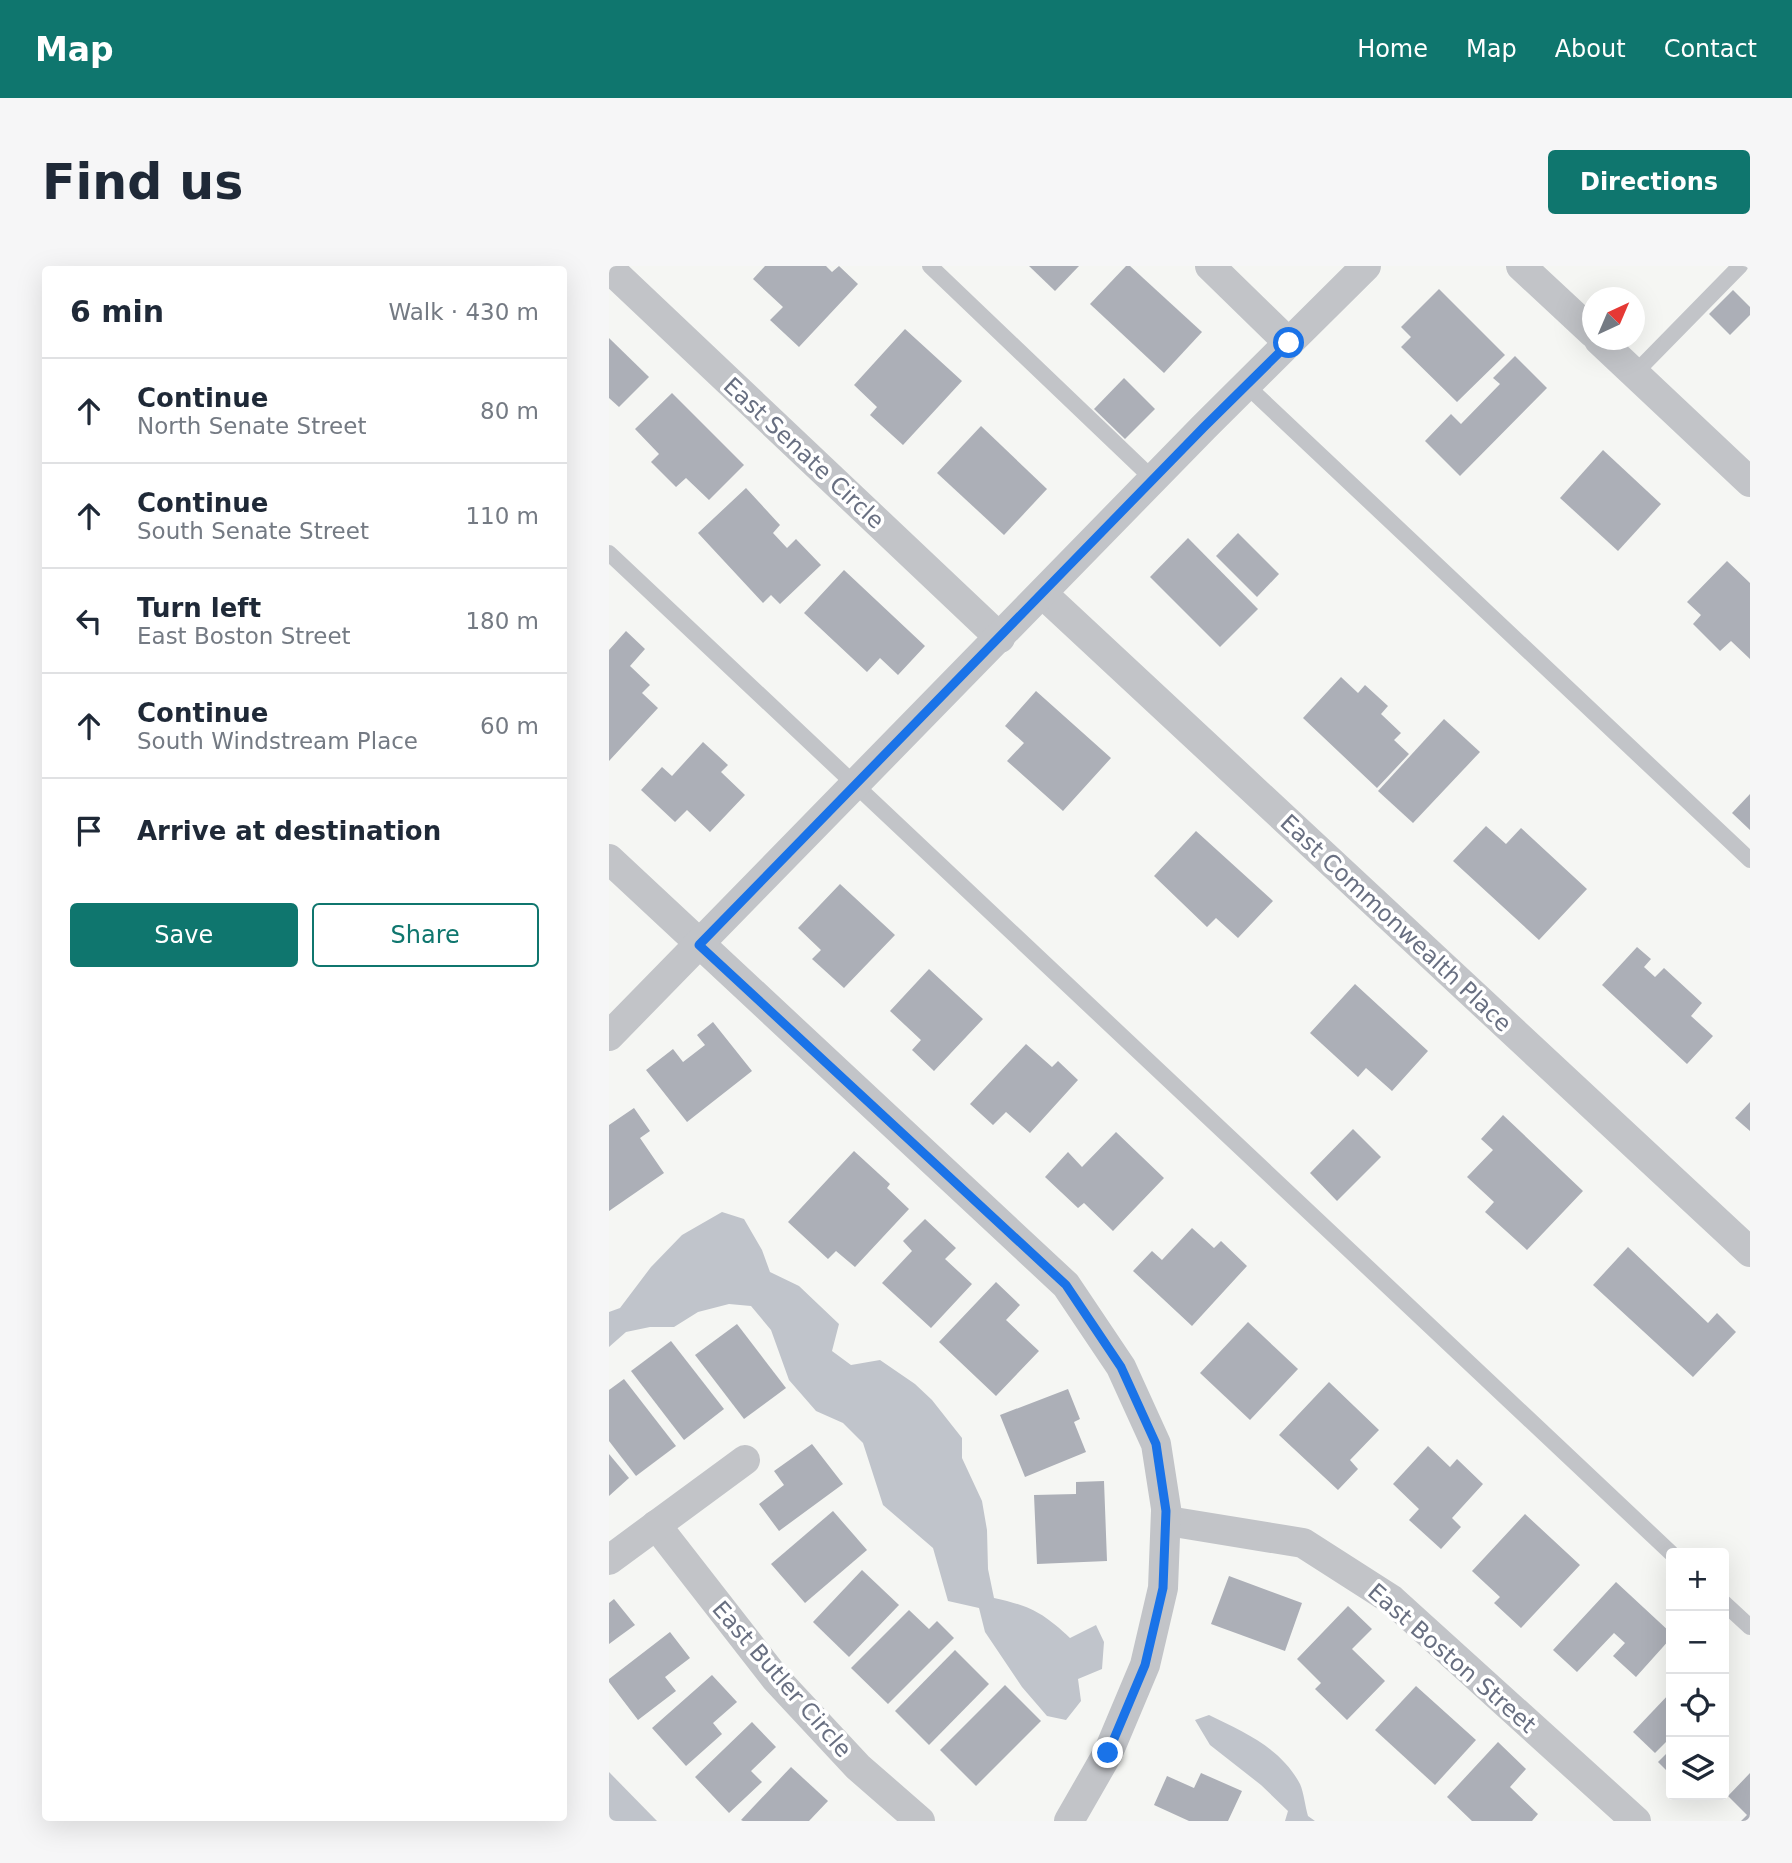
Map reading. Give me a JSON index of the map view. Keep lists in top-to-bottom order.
{
  "streets": {
    "street": [
      "East Senate Circle",
      "East Commonwealth Place",
      "East Boston Street",
      "East Butler Circle"
    ]
  },
  "north": "top right",
  "page": {
    "header": "Map",
    "nav": [
      "Home",
      "Map",
      "About",
      "Contact"
    ],
    "buttons": [
      "Directions",
      ["Save", "Share"]
    ],
    "title": "Find us",
    "heading": ["6 min", "Walk · 430 m"],
    "list": [
      ["Continue", "North Senate Street", "80 m"],
      ["Continue", "South Senate Street", "110 m"],
      ["Turn left", "East Boston Street", "180 m"],
      ["Continue", "South Windstream Place", "60 m"],
      "Arrive at destination"
    ],
    "map_buttons": ["+", "−"]
  }
}
